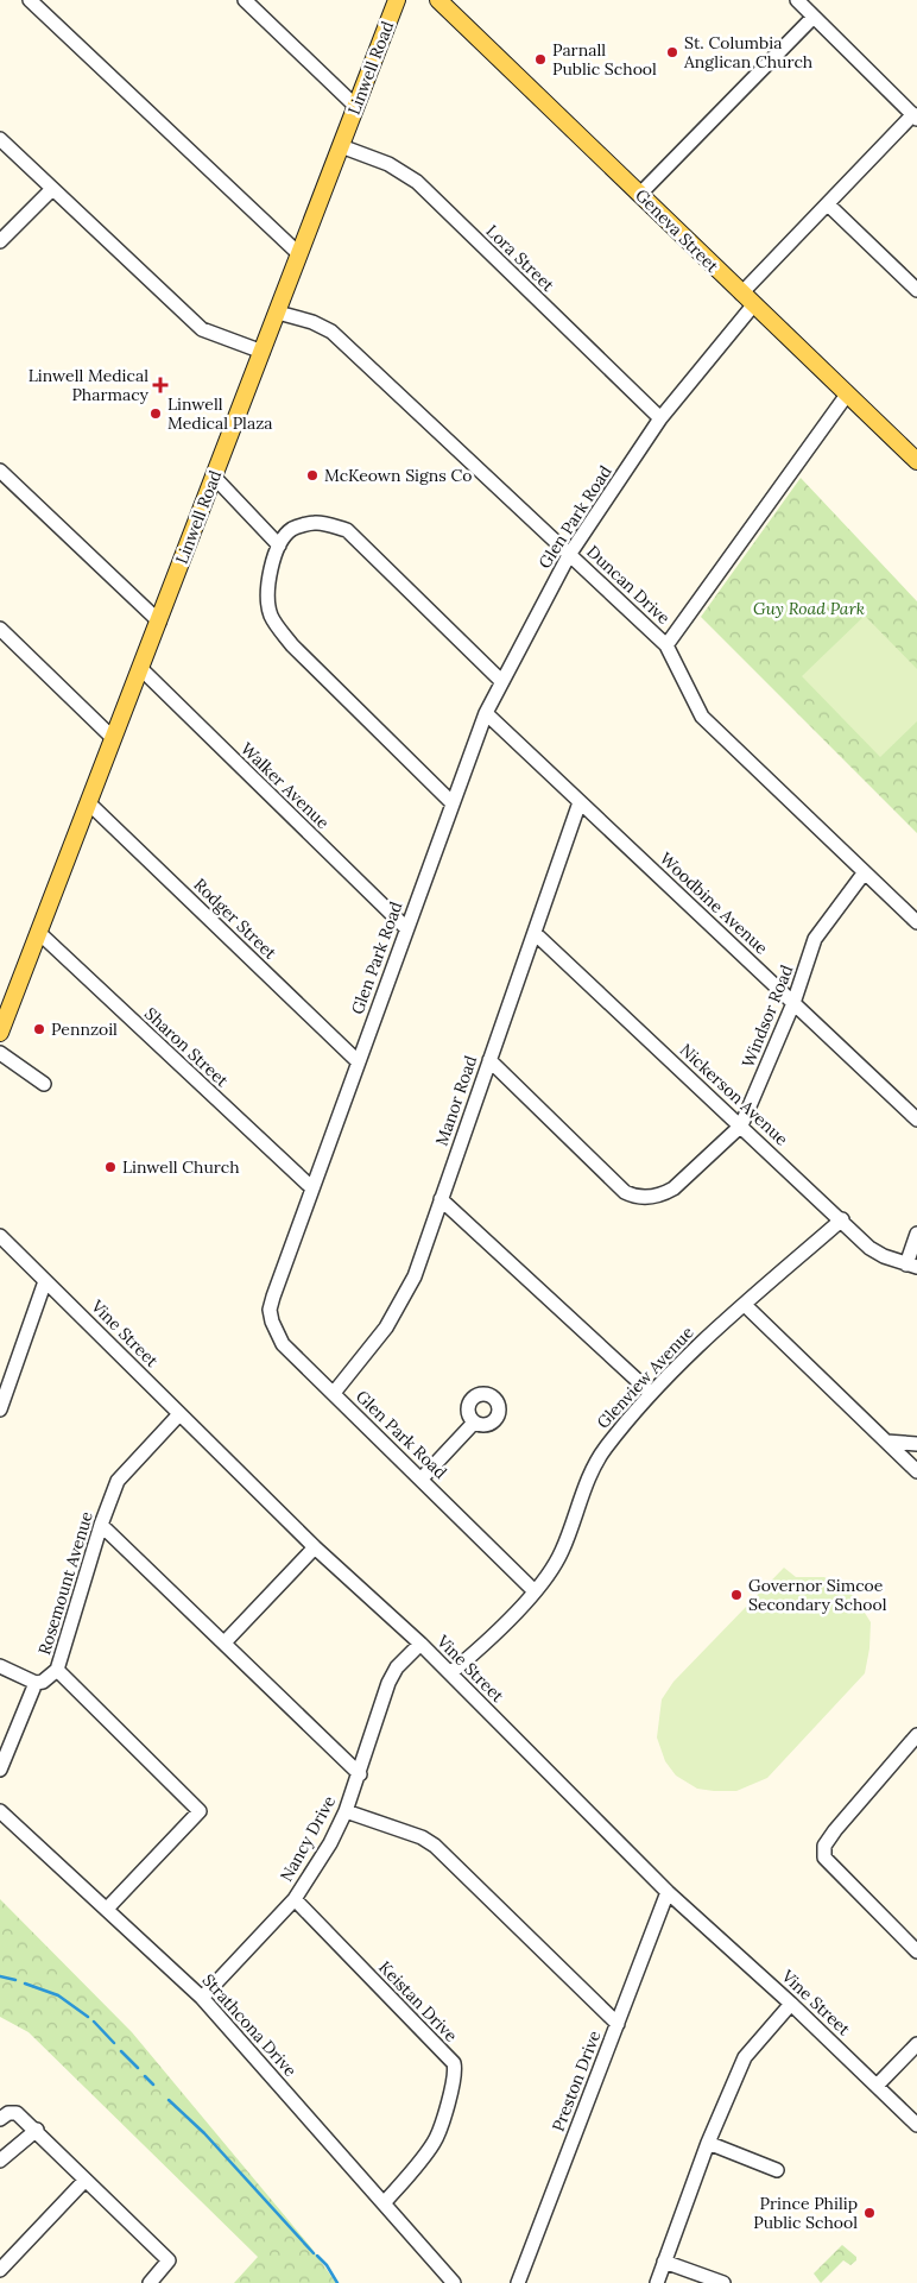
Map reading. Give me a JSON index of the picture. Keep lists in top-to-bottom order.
{
  "streets": {
    "main road": ["Linwell Road", "Geneva Street"],
    "street": [
      "Lora Street",
      "Glen Park Road",
      "Duncan Drive",
      "Walker Avenue",
      "Woodbine Avenue",
      "Rodger Street",
      "Windsor Road",
      "Sharon Street",
      "Nickerson Avenue",
      "Manor Road",
      "Vine Street",
      "Glenview Avenue",
      "Rosemount Avenue",
      "Nancy Drive",
      "Keistan Drive",
      "Strathcona Drive",
      "Preston Drive"
    ]
  },
  "crossings": [
    ["Linwell Road", "Lora Street"],
    ["Linwell Road", "Duncan Drive"],
    ["Linwell Road", "Walker Avenue"],
    ["Linwell Road", "Rodger Street"],
    ["Linwell Road", "Sharon Street"],
    ["Geneva Street", "Glen Park Road"],
    ["Lora Street", "Glen Park Road"],
    ["Glen Park Road", "Duncan Drive"],
    ["Glen Park Road", "Walker Avenue"],
    ["Glen Park Road", "Woodbine Avenue"],
    ["Glen Park Road", "Rodger Street"],
    ["Glen Park Road", "Sharon Street"],
    ["Glen Park Road", "Manor Road"],
    ["Glen Park Road", "Glenview Avenue"],
    ["Duncan Drive", "Windsor Road"],
    ["Woodbine Avenue", "Windsor Road"],
    ["Woodbine Avenue", "Manor Road"],
    ["Windsor Road", "Nickerson Avenue"],
    ["Windsor Road", "Manor Road"],
    ["Nickerson Avenue", "Manor Road"],
    ["Nickerson Avenue", "Glenview Avenue"],
    ["Vine Street", "Glenview Avenue"],
    ["Vine Street", "Rosemount Avenue"],
    ["Vine Street", "Nancy Drive"],
    ["Vine Street", "Preston Drive"],
    ["Nancy Drive", "Keistan Drive"],
    ["Nancy Drive", "Strathcona Drive"],
    ["Keistan Drive", "Strathcona Drive"]
  ],
  "parks": ["Guy Road Park"],
  "places": {
    "other": [
      "St. Columbia Anglican Church",
      "Parnall Public School",
      "Linwell Medical Plaza",
      "McKeown Signs Co",
      "Pennzoil",
      "Linwell Church",
      "Governor Simcoe Secondary School",
      "Prince Philip Public School"
    ],
    "health": ["Linwell Medical Pharmacy"]
  }
}
